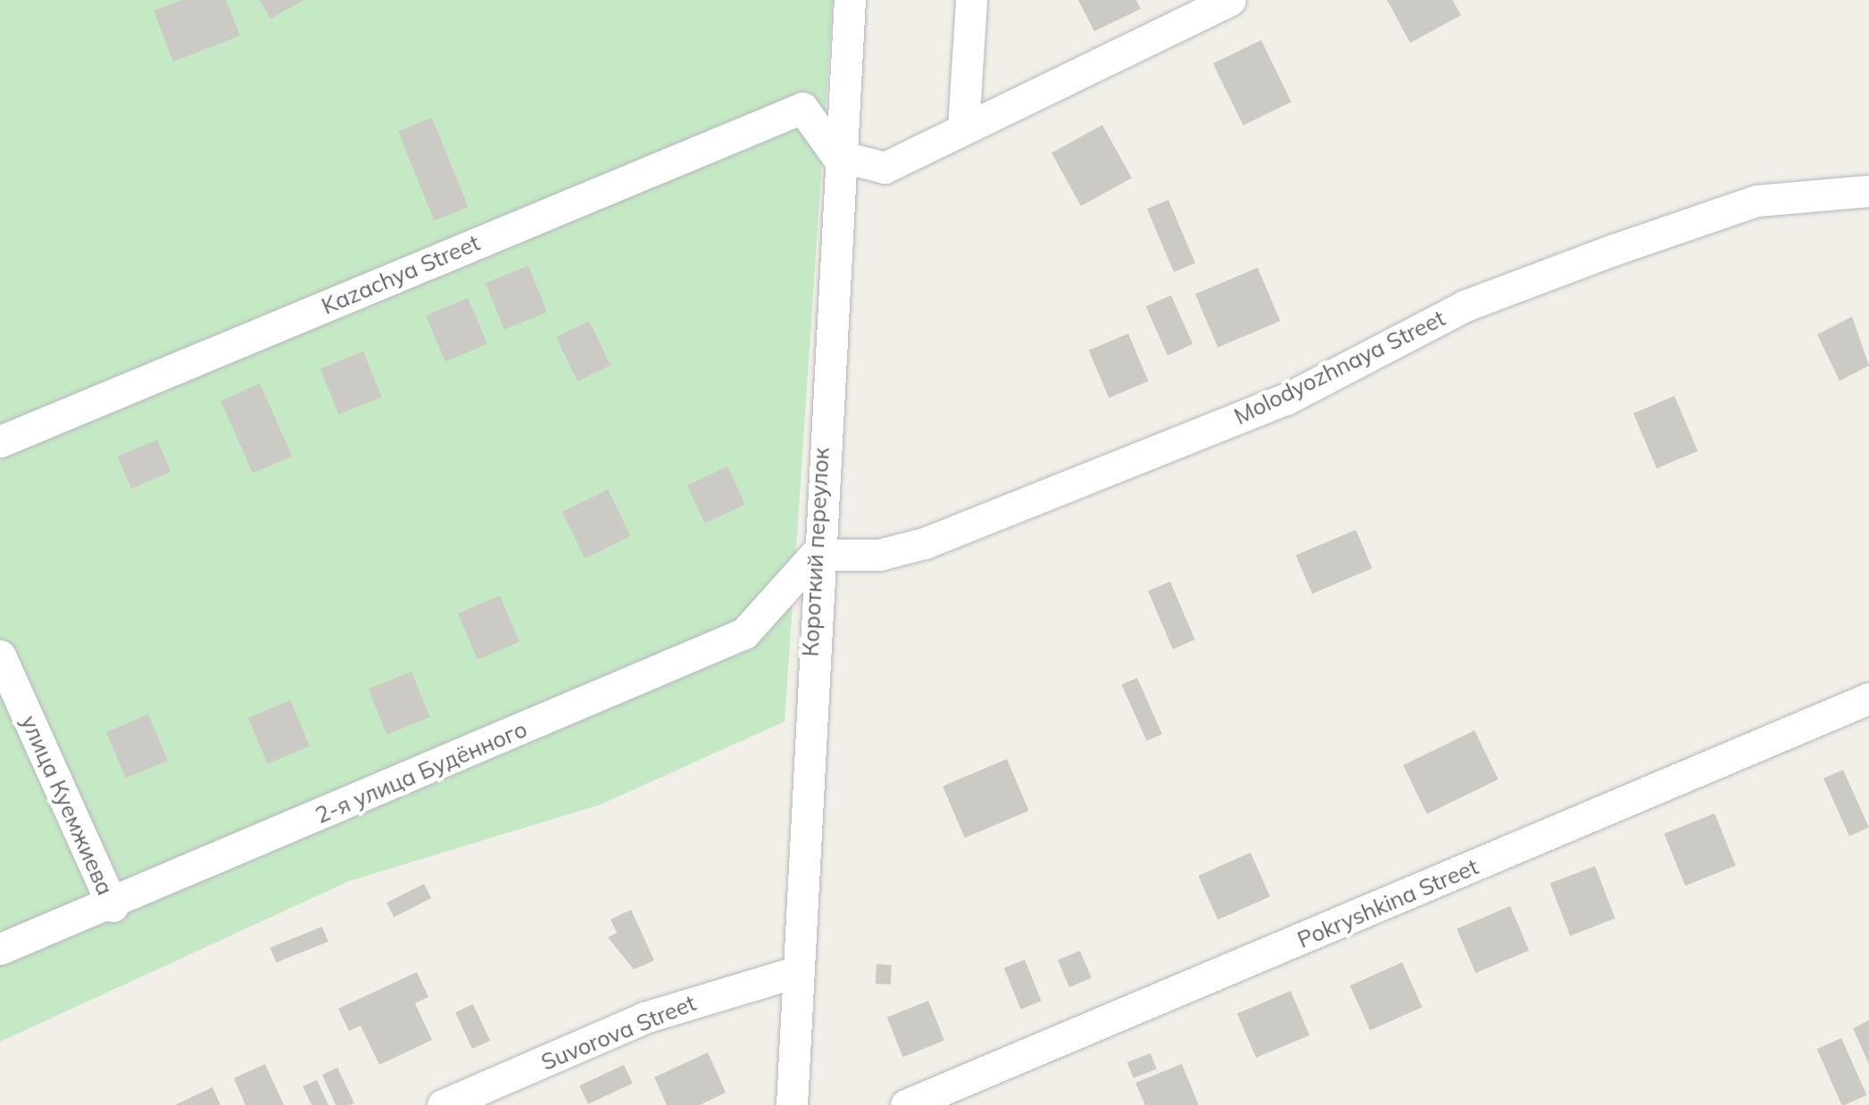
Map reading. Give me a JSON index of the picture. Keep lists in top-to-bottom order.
{
  "streets": {
    "street": [
      "Kazachya Street",
      "Molodyozhnaya Street",
      "Короткий переулок",
      "2-я улица Будённого",
      "улица Куемжиева",
      "Pokryshkina Street",
      "Suvorova Street"
    ]
  },
  "crossings": [
    ["Kazachya Street", "Короткий переулок"],
    ["Molodyozhnaya Street", "Короткий переулок"],
    ["Molodyozhnaya Street", "2-я улица Будённого"],
    ["Короткий переулок", "2-я улица Будённого"],
    ["Короткий переулок", "Suvorova Street"],
    ["2-я улица Будённого", "улица Куемжиева"]
  ]
}
